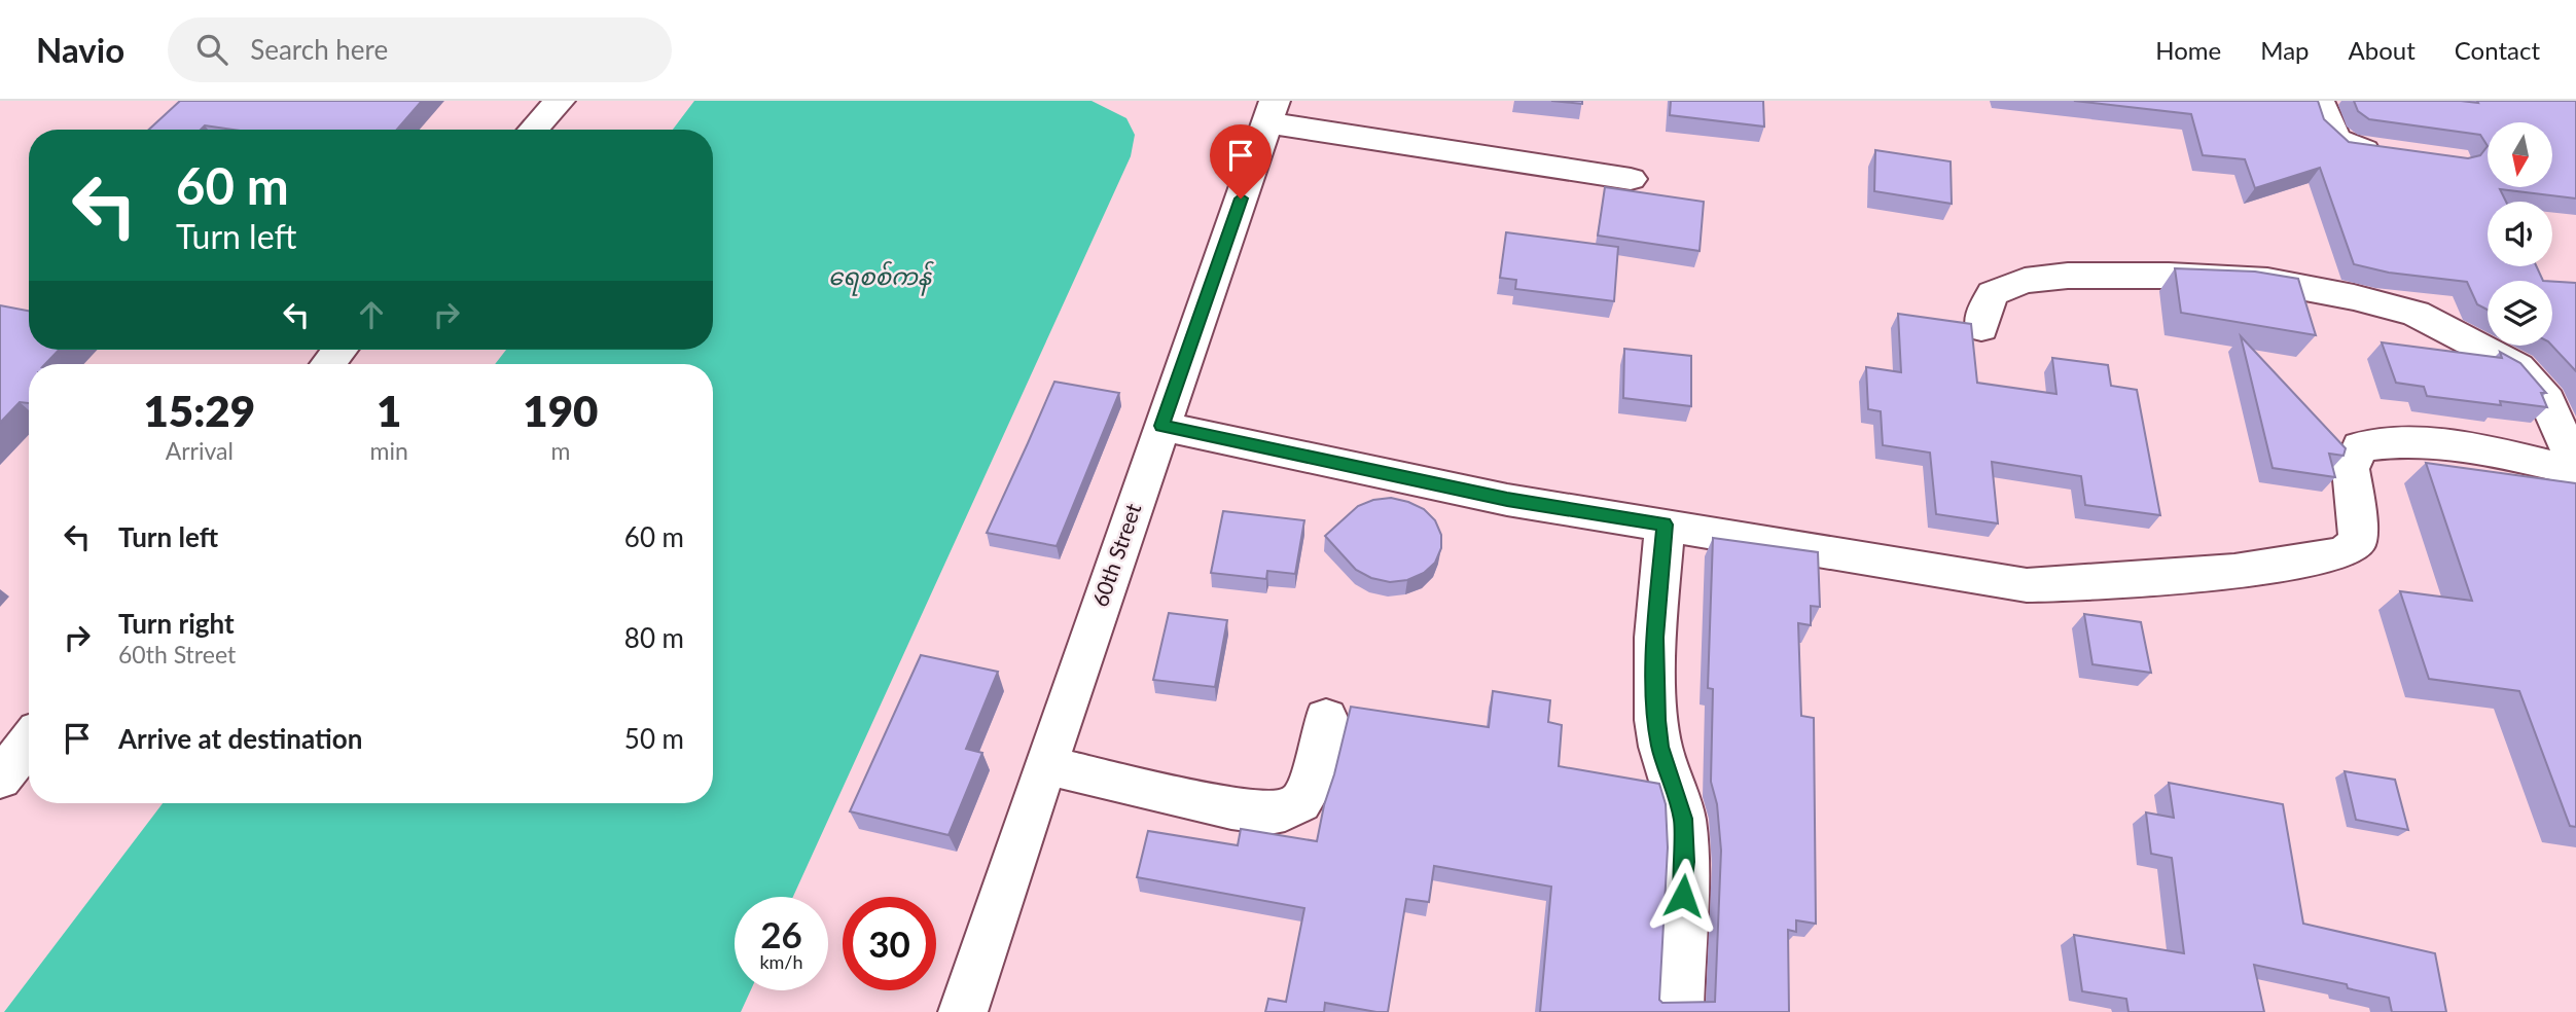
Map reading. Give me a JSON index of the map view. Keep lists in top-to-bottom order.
{
  "streets": {
    "street": ["60th Street"]
  },
  "water": ["ရေစစ်ကန်"],
  "north": "bottom",
  "page": {
    "header": "Navio",
    "search": "Search here",
    "nav": [
      "Home",
      "Map",
      "About",
      "Contact"
    ],
    "turn": ["60 m", "Turn left"],
    "eta": [
      "15:29",
      "Arrival",
      "1",
      "min",
      "190",
      "m"
    ],
    "list": [
      {
        "name": "Turn left",
        "value": "60 m"
      },
      {
        "name": "Turn right",
        "note": "60th Street",
        "value": "80 m"
      },
      {
        "name": "Arrive at destination",
        "value": "50 m"
      }
    ],
    "speed": "26 km/h",
    "limit": "30"
  }
}
